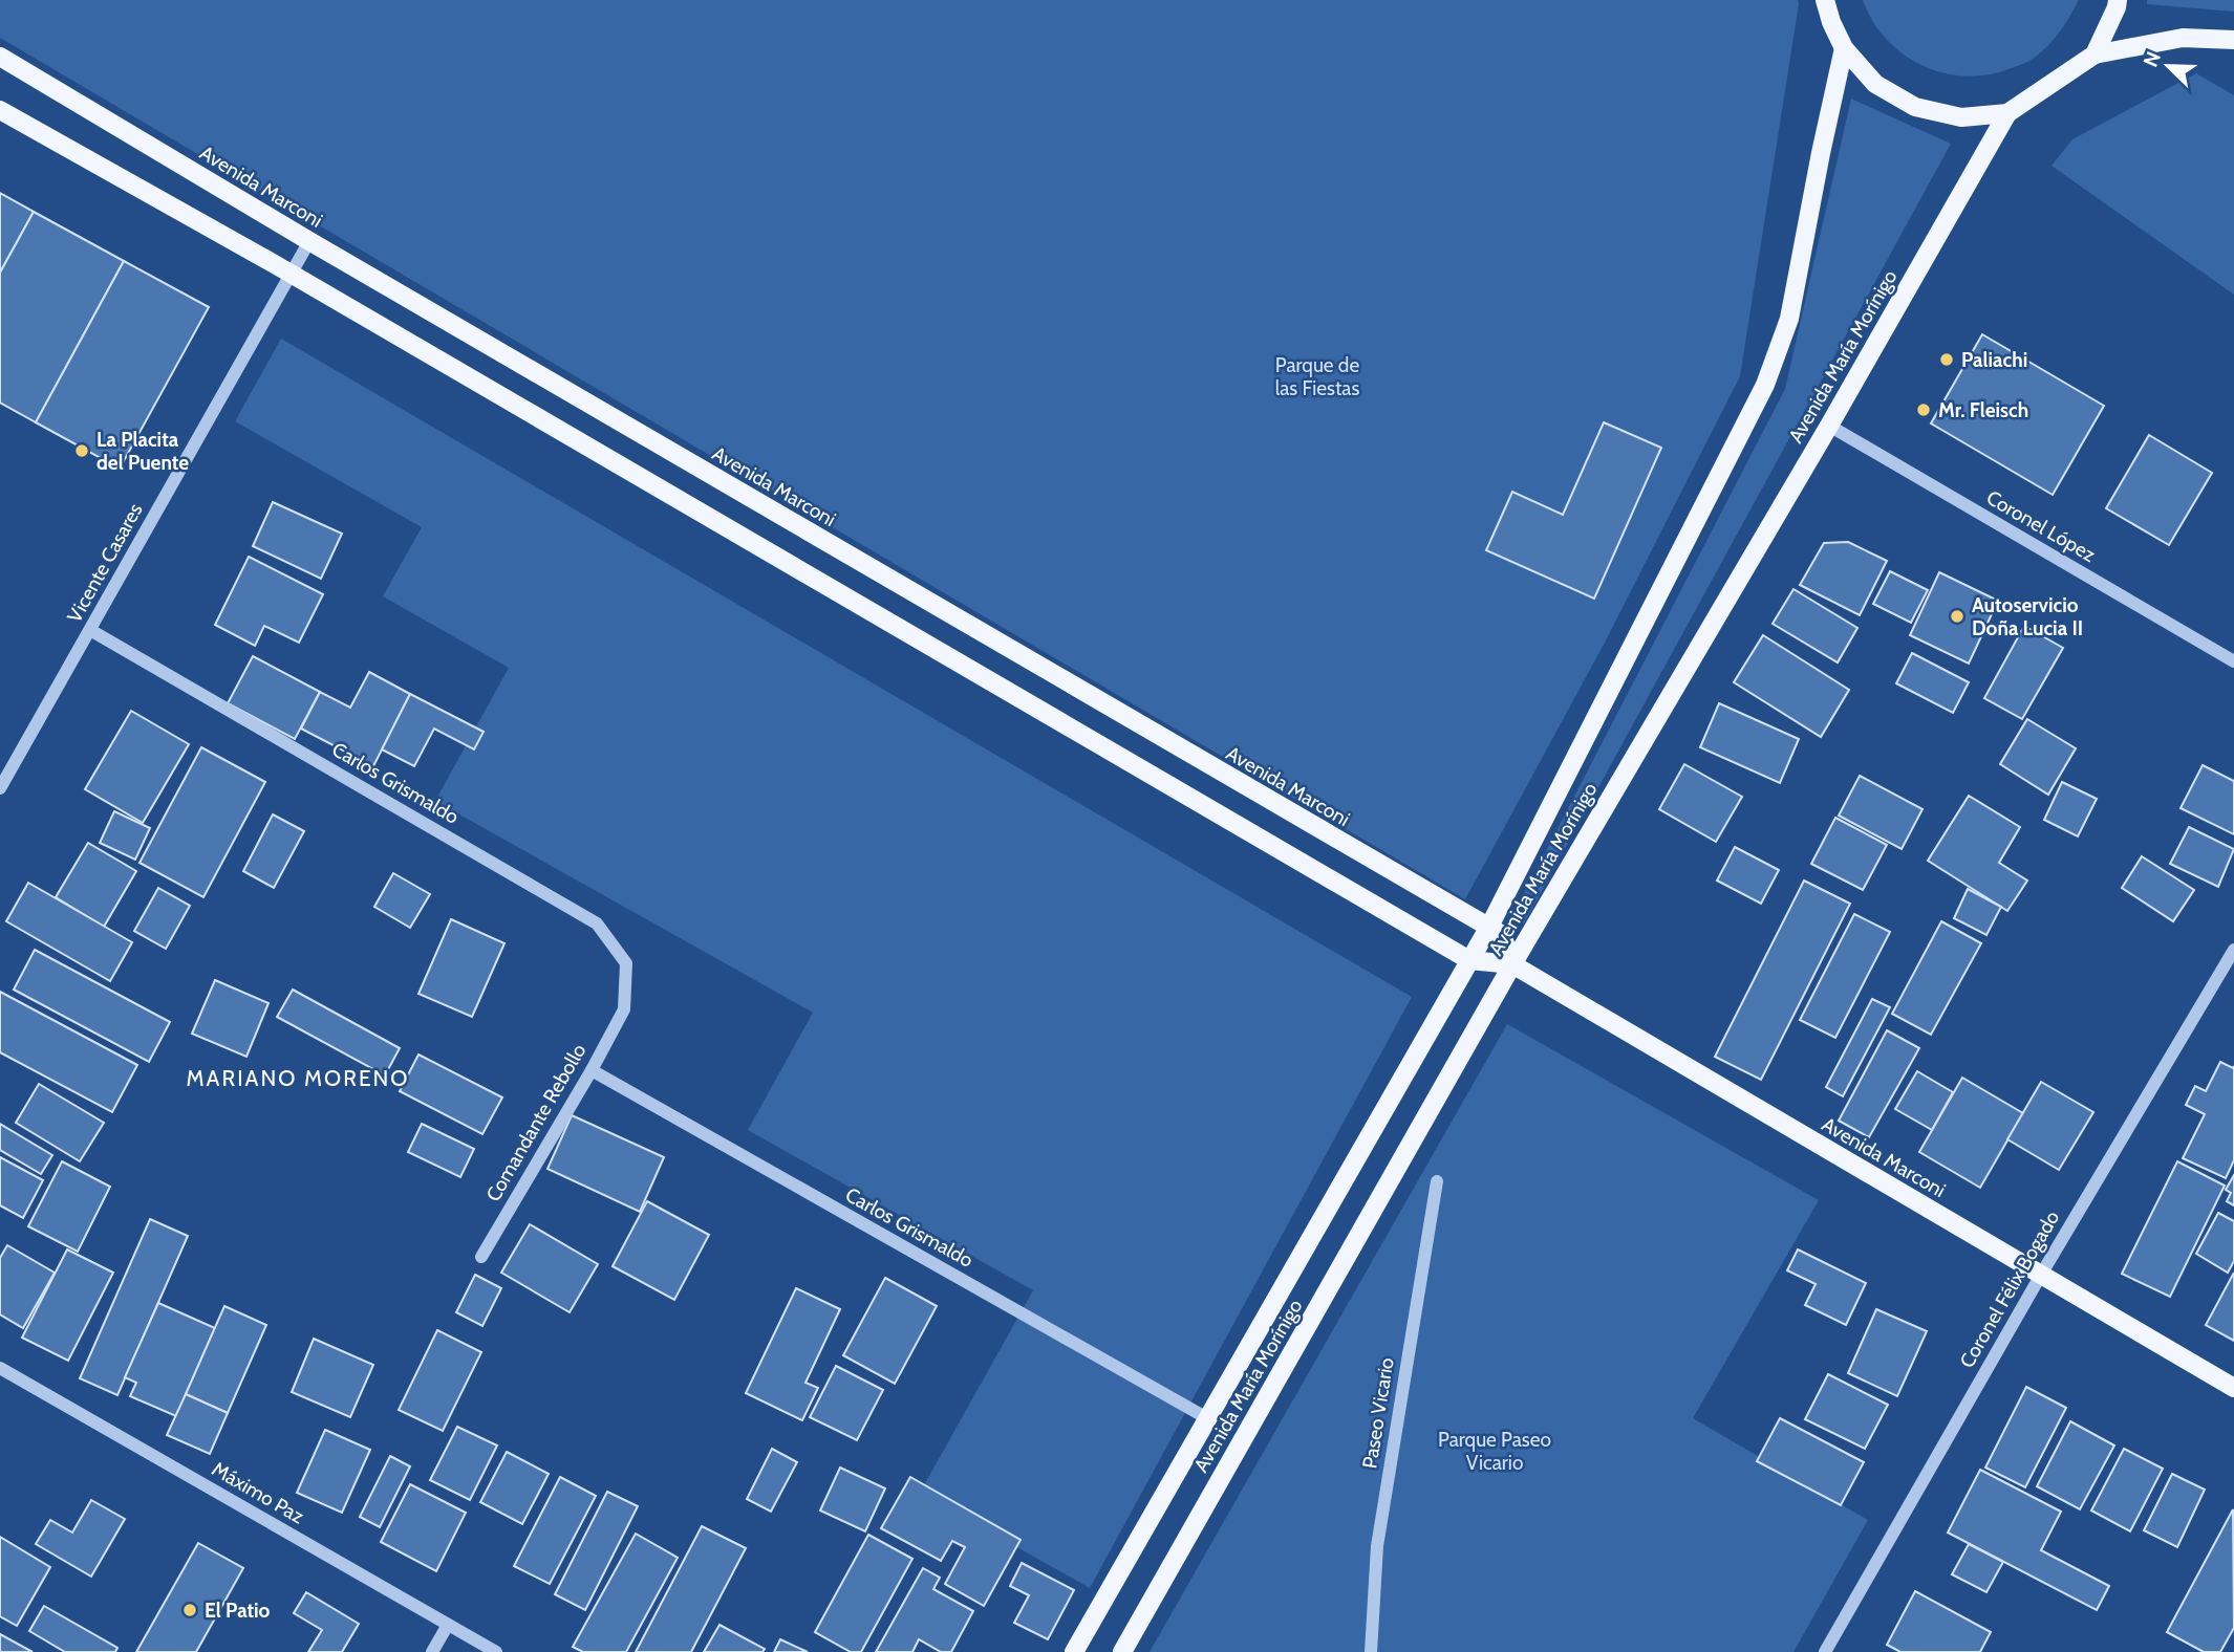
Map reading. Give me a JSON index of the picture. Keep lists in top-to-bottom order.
{
  "streets": {
    "main road": ["Avenida Marconi", "Avenida María Morínigo"],
    "street": [
      "Coronel López",
      "Vicente Casares",
      "Carlos Grismaldo",
      "Comandante Rebollo",
      "Coronel Félix Bogado",
      "Paseo Vicario",
      "Máximo Paz"
    ]
  },
  "crossings": [
    ["Avenida Marconi", "Avenida María Morínigo"],
    ["Avenida Marconi", "Vicente Casares"],
    ["Avenida Marconi", "Coronel Félix Bogado"],
    ["Avenida María Morínigo", "Coronel López"],
    ["Avenida María Morínigo", "Carlos Grismaldo"],
    ["Vicente Casares", "Carlos Grismaldo"],
    ["Carlos Grismaldo", "Comandante Rebollo"]
  ],
  "districts": ["MARIANO MORENO"],
  "parks": ["Parque de las Fiestas", "Parque Paseo Vicario"],
  "places": [
    "Paliachi",
    "Mr. Fleisch",
    "La Placita del Puente",
    "Autoservicio Doña Lucia II",
    "El Patio"
  ],
  "north": "top left"
}
